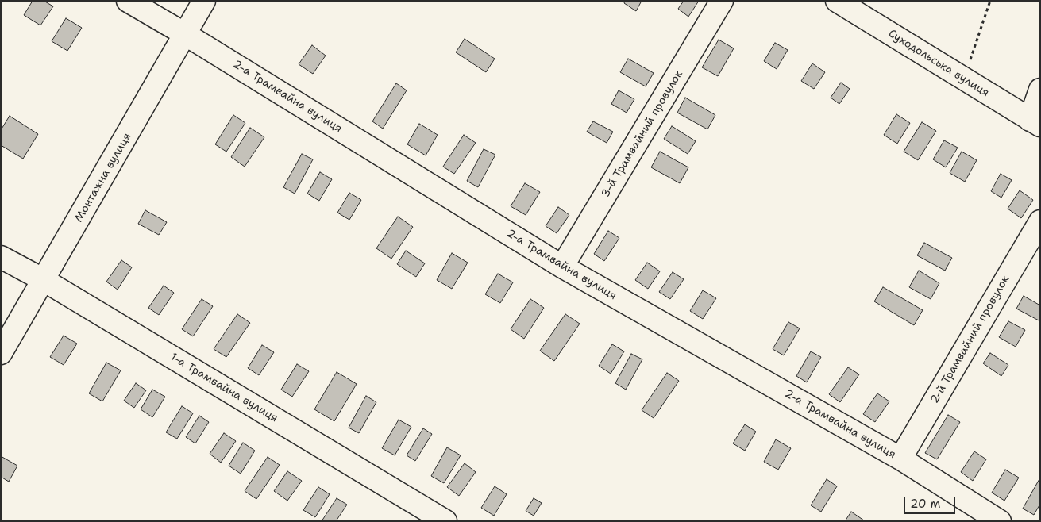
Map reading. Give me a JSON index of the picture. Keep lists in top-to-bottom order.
{
  "streets": {
    "street": [
      "Суходольська вулиця",
      "2-а Трамвайна вулиця",
      "3-й Трамвайний провулок",
      "Монтажна вулиця",
      "2-й Трамвайний провулок",
      "1-а Трамвайна вулиця"
    ]
  },
  "crossings": [
    ["2-а Трамвайна вулиця", "3-й Трамвайний провулок"],
    ["2-а Трамвайна вулиця", "Монтажна вулиця"],
    ["2-а Трамвайна вулиця", "2-й Трамвайний провулок"],
    ["Монтажна вулиця", "1-а Трамвайна вулиця"]
  ],
  "scale_bar": "20 m"
}
